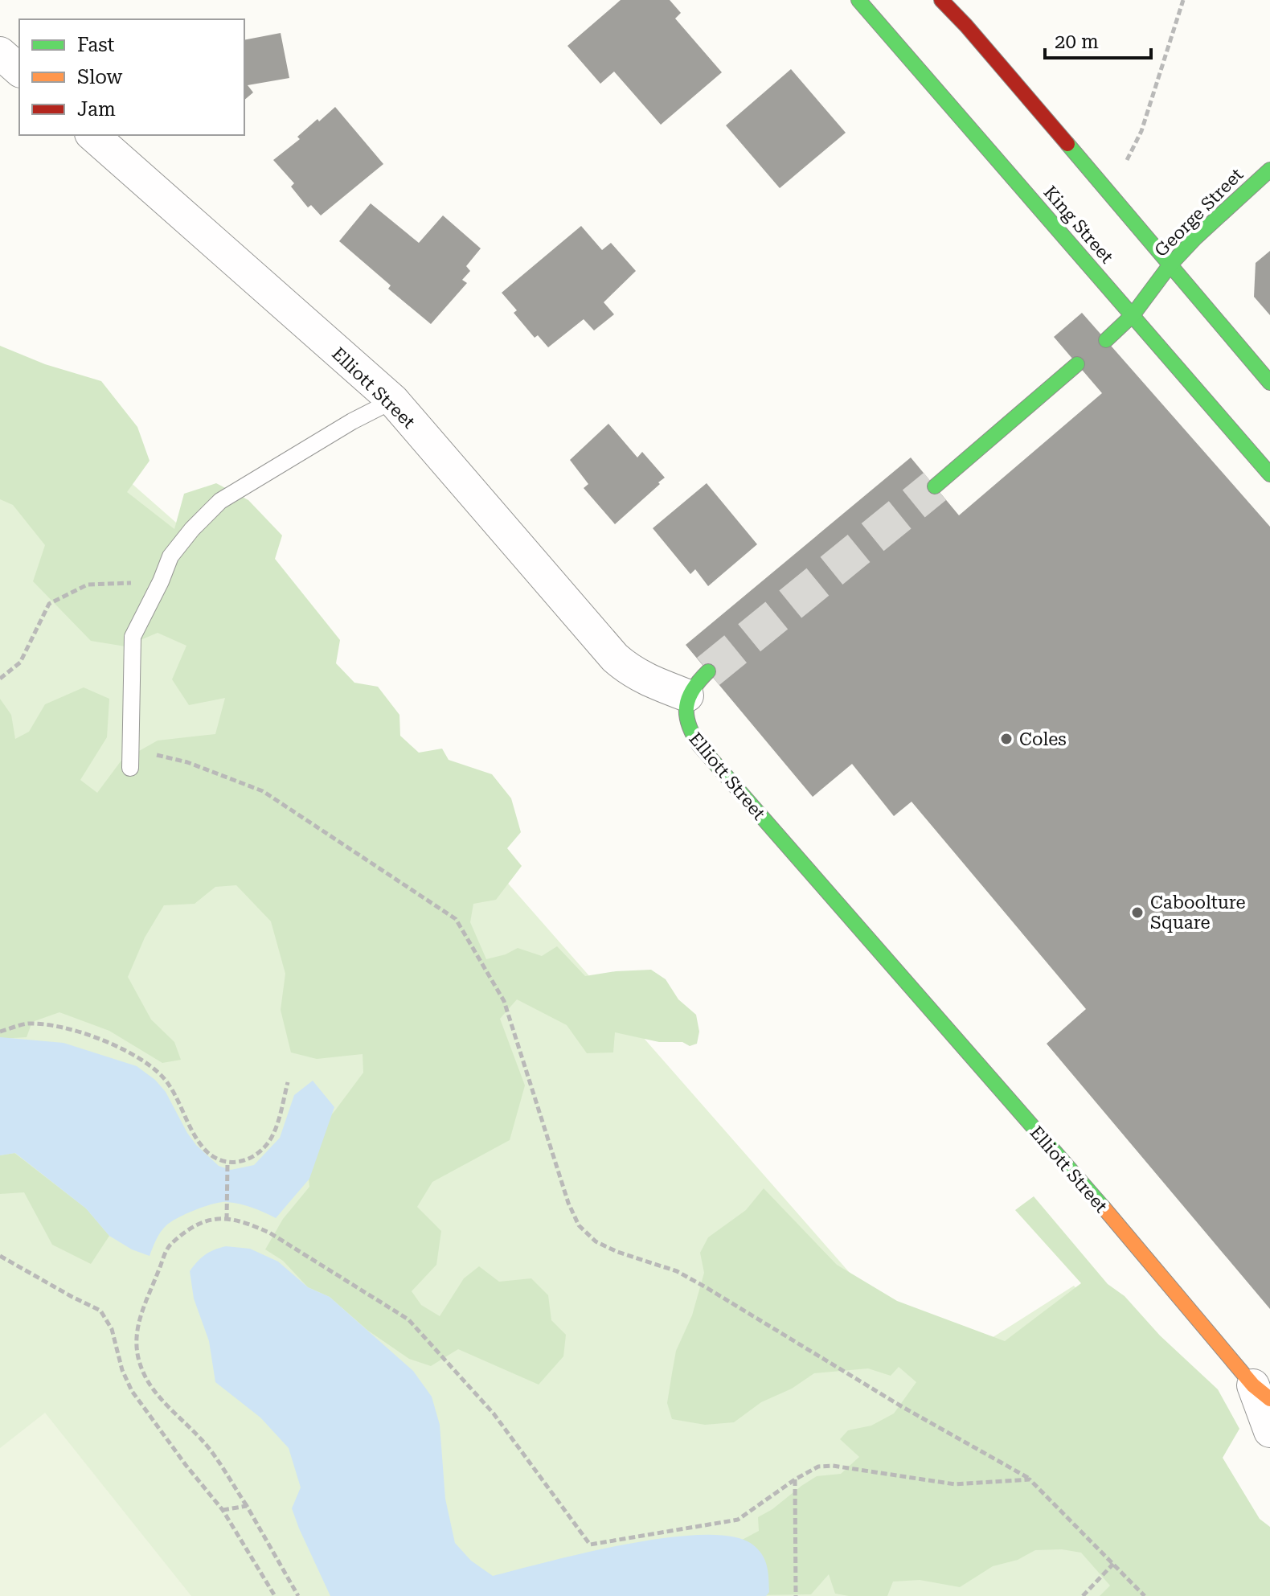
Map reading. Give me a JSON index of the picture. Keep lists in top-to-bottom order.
{
  "streets": {
    "street": ["George Street", "King Street", "Elliott Street"]
  },
  "crossings": [
    ["George Street", "King Street"]
  ],
  "places": ["Coles", "Caboolture Square"],
  "legend": ["Fast", "Slow", "Jam"],
  "scale_bar": "20 m"
}
